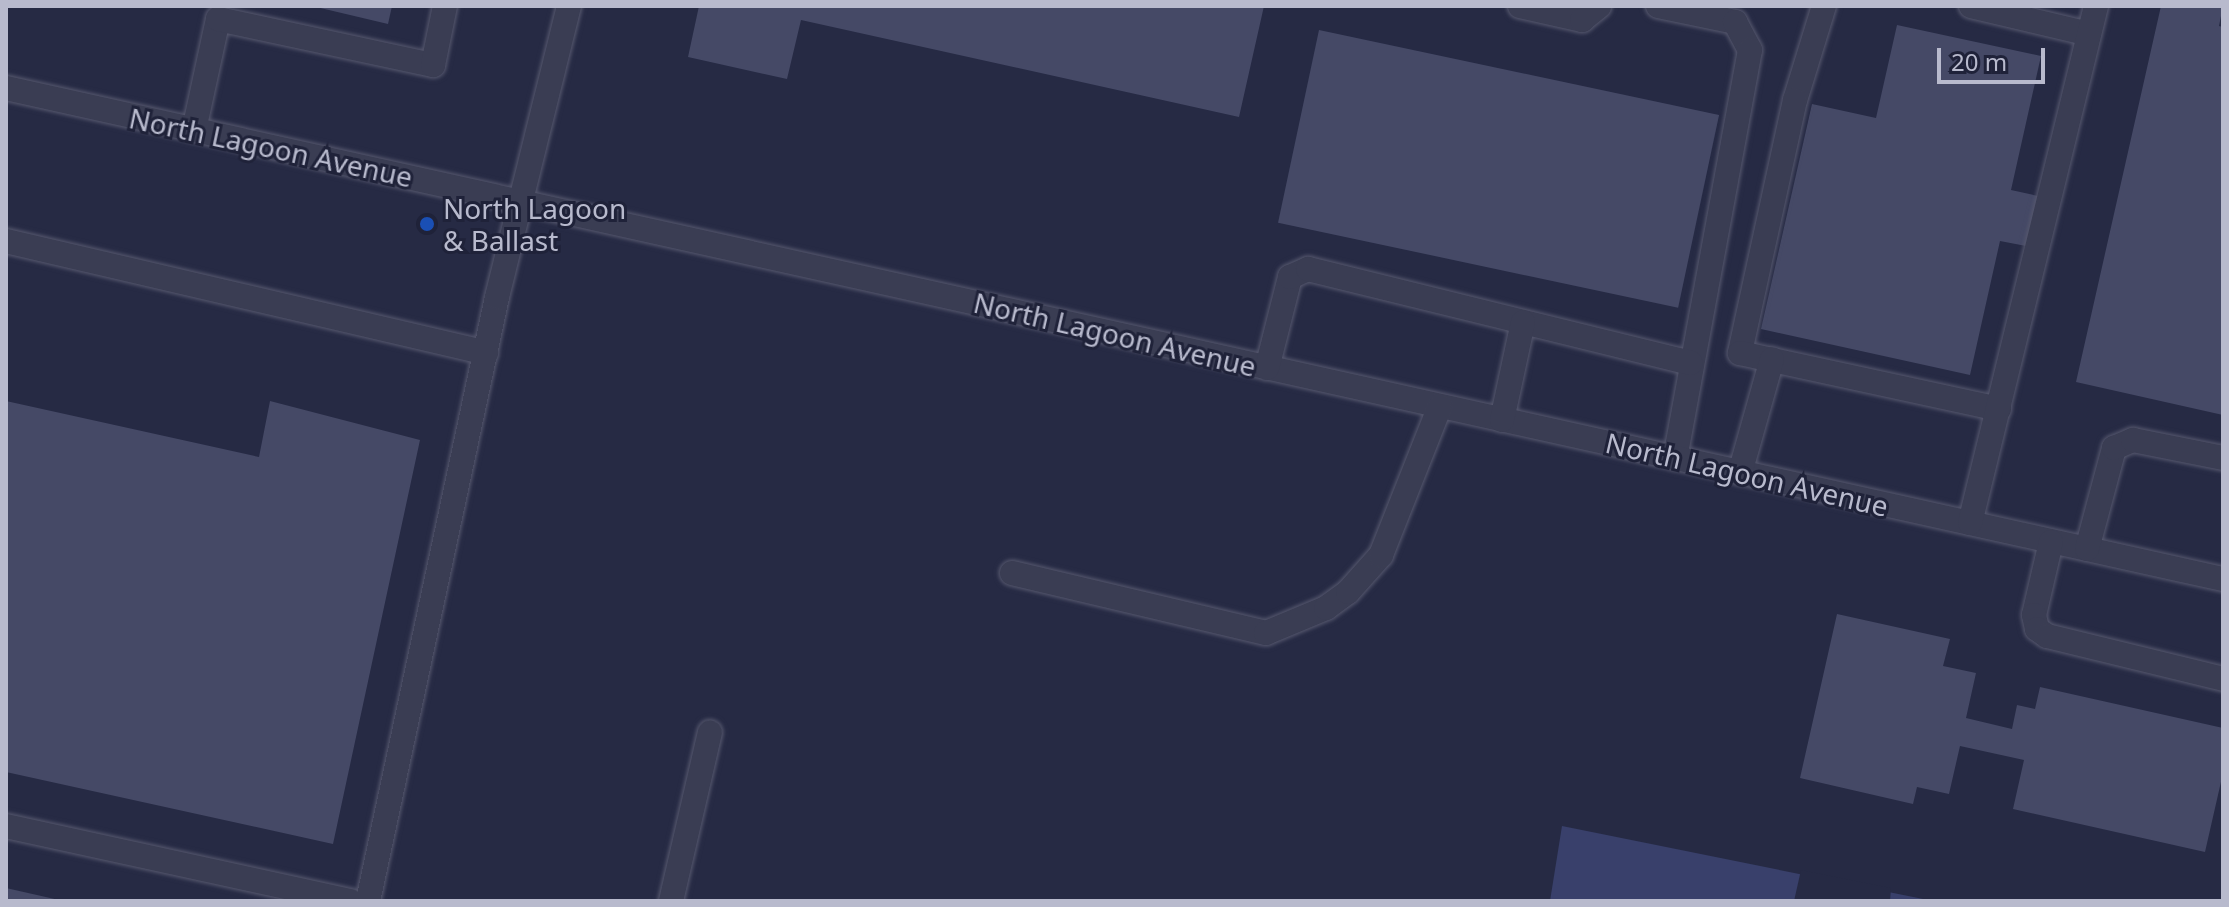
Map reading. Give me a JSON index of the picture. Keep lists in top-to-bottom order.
{
  "streets": {
    "street": ["North Lagoon Avenue"]
  },
  "places": ["North Lagoon & Ballast"],
  "scale_bar": "20 m"
}
